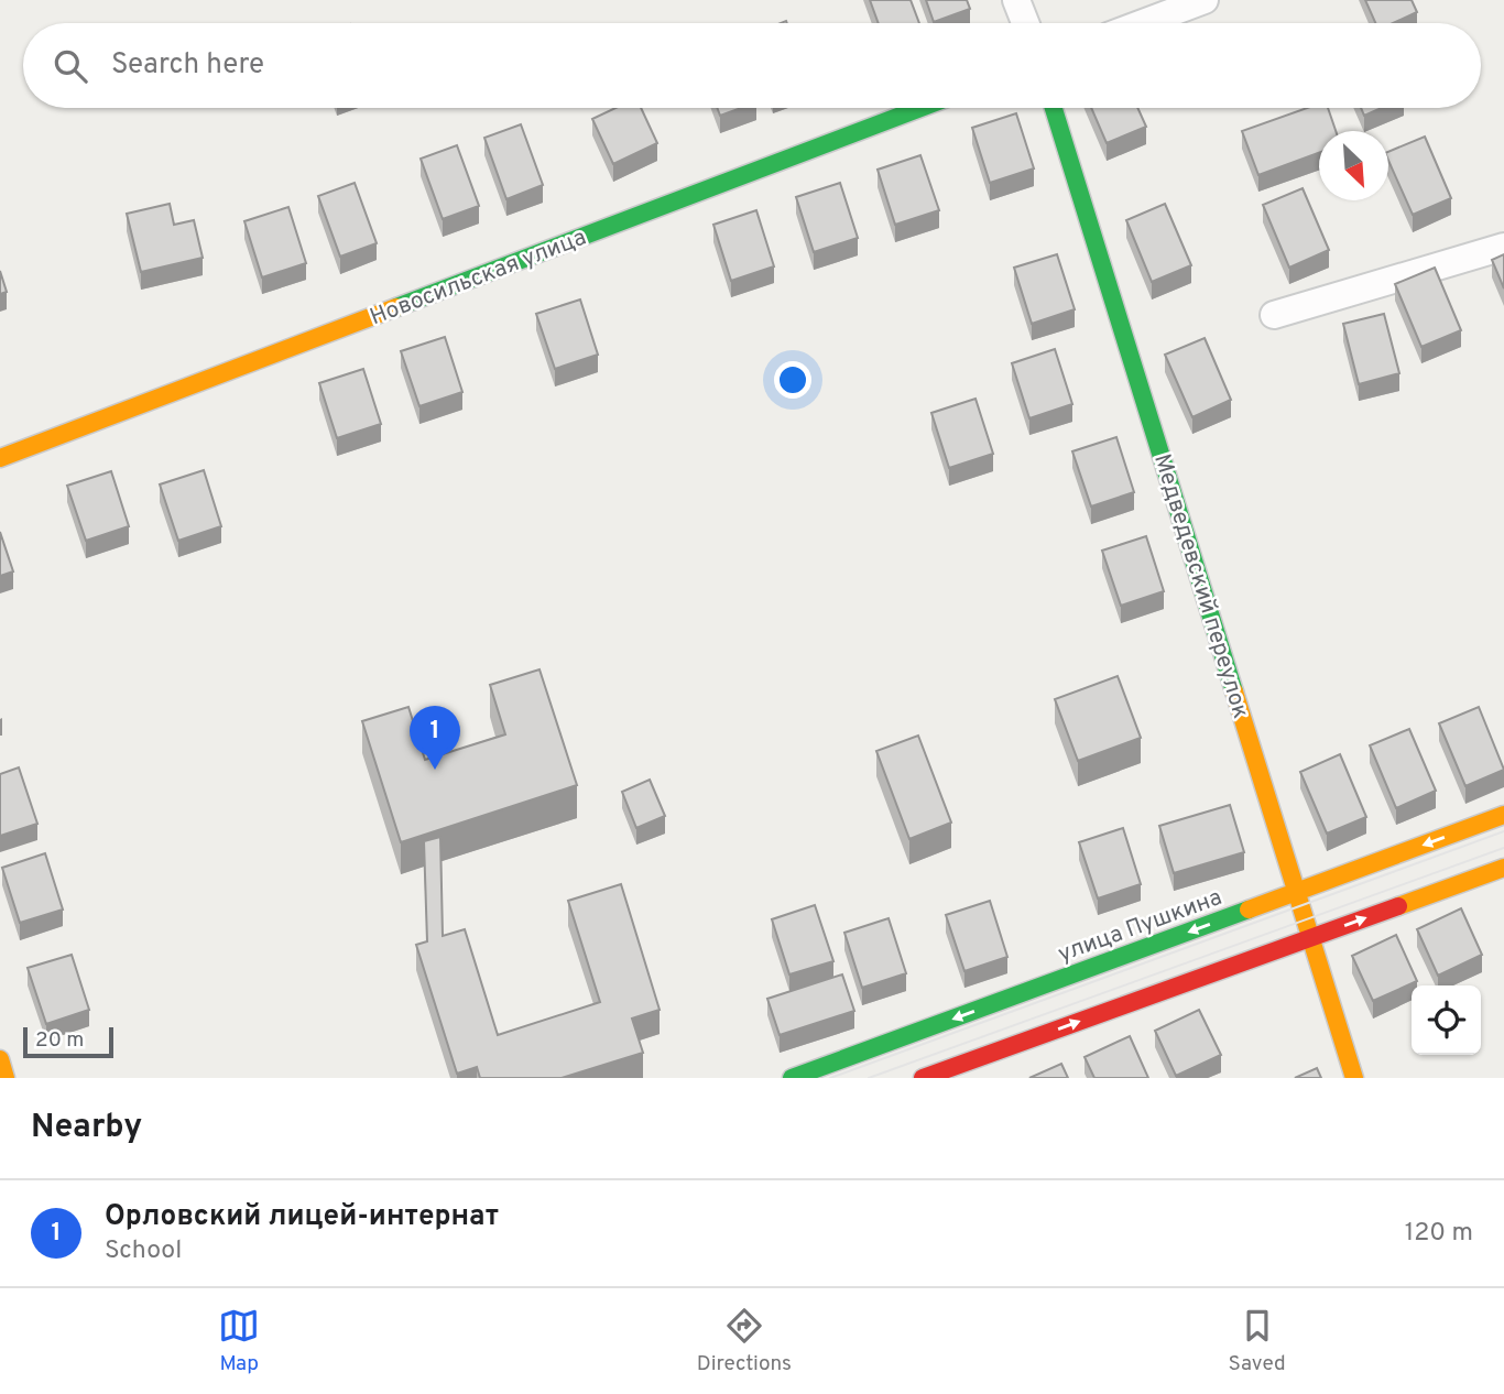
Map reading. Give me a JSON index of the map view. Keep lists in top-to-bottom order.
{
  "streets": {
    "street": ["Новосильская улица", "Медведевский переулок", "улица Пушкина"]
  },
  "crossings": [
    ["Медведевский переулок", "улица Пушкина"]
  ],
  "scale_bar": "20 m",
  "north": "bottom right",
  "page": {
    "search": "Search here",
    "pins": "1",
    "scale": "20 m",
    "heading": "Nearby",
    "list": [
      {
        "mark": "1",
        "name": "Орловский лицей-интернат",
        "note": "School",
        "value": "120 m"
      }
    ],
    "nav": ["Map", "Directions", "Saved"]
  }
}
